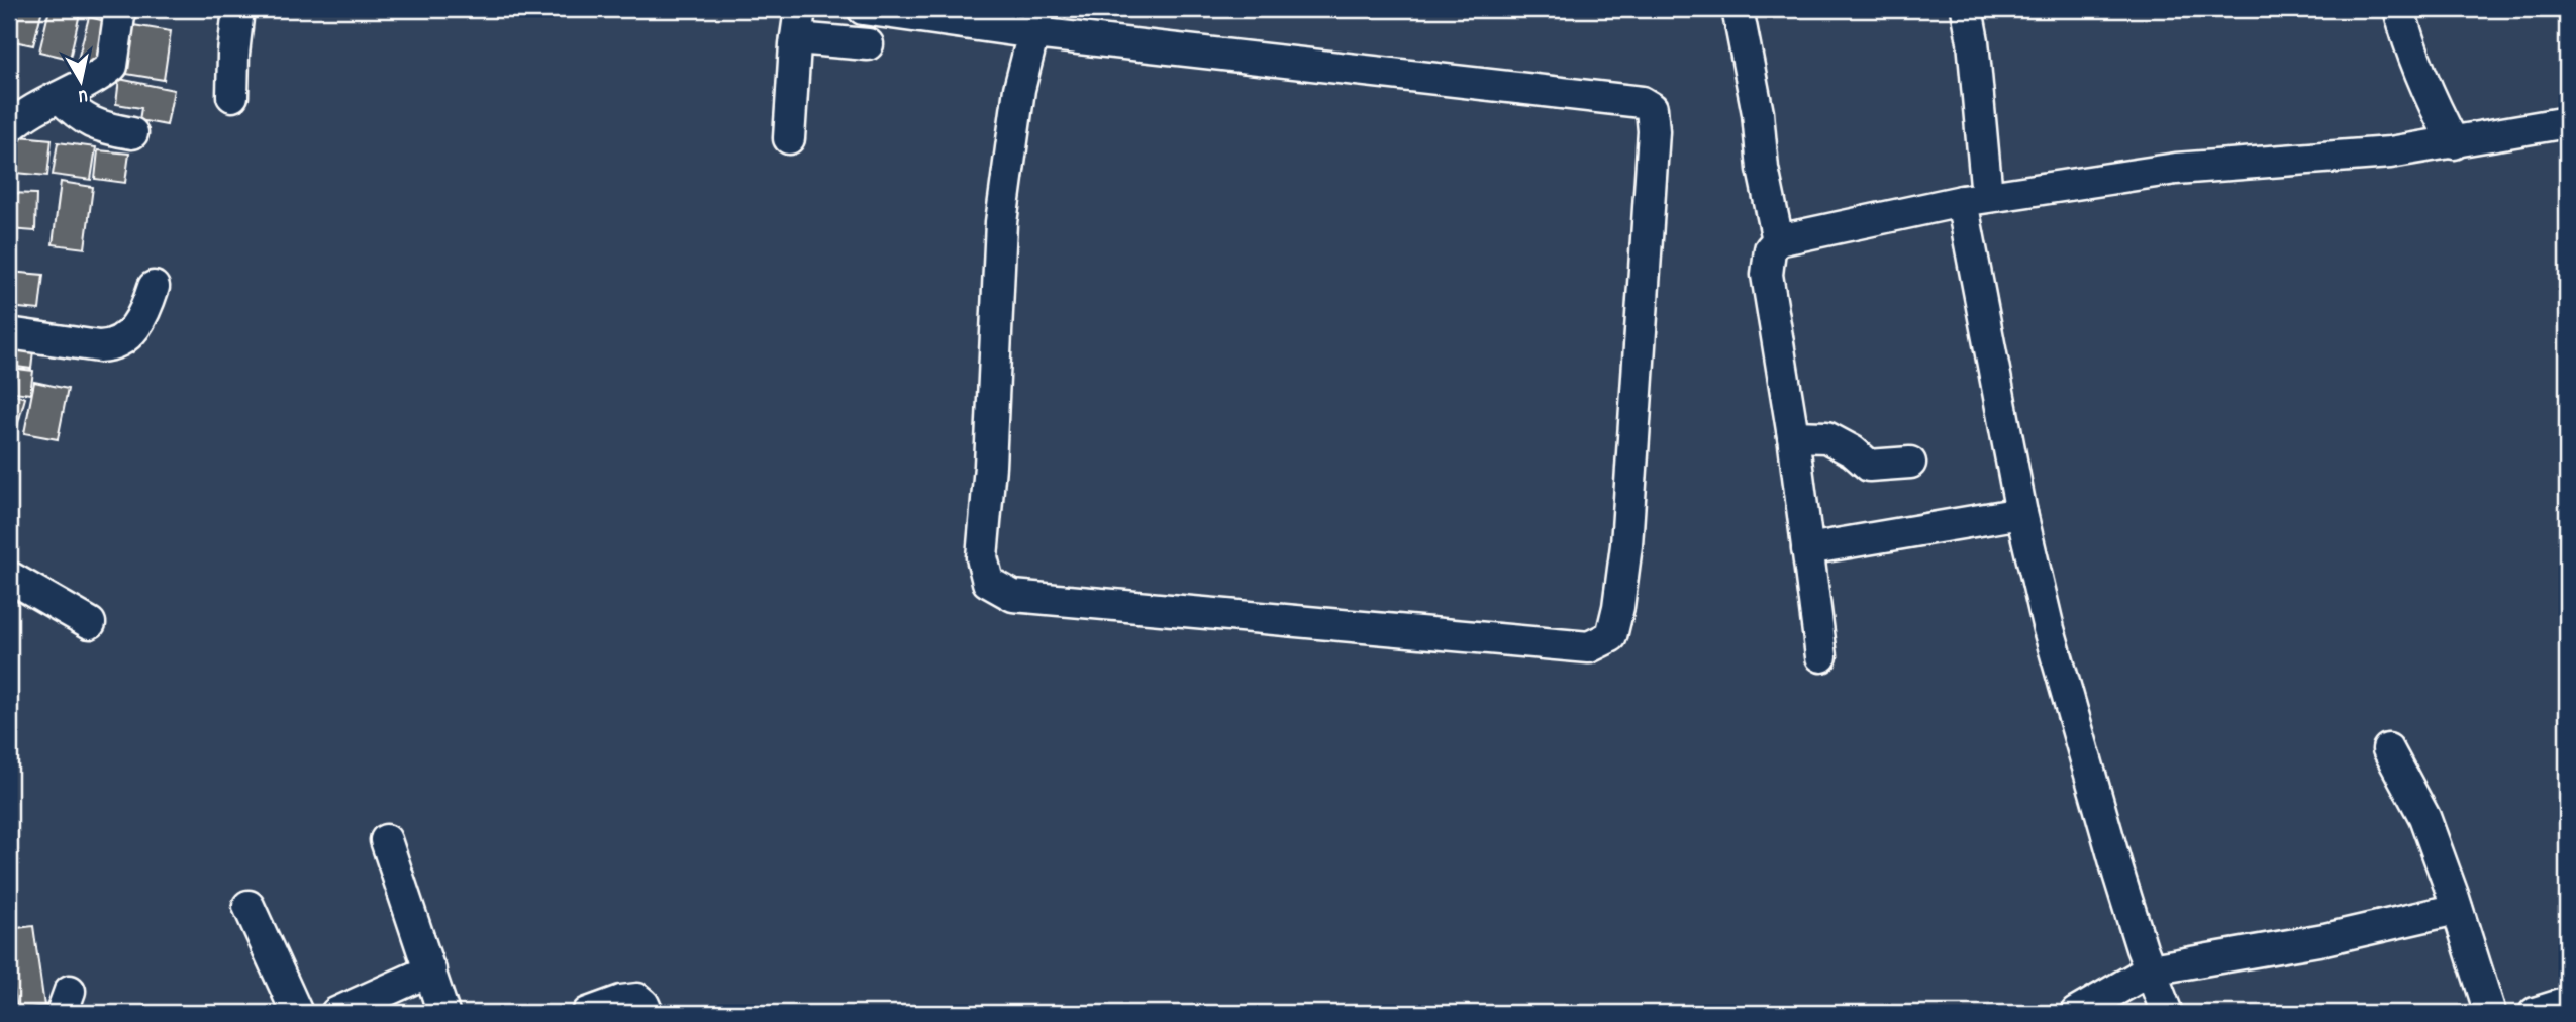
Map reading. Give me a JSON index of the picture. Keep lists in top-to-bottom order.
{
  "north": "bottom"
}
